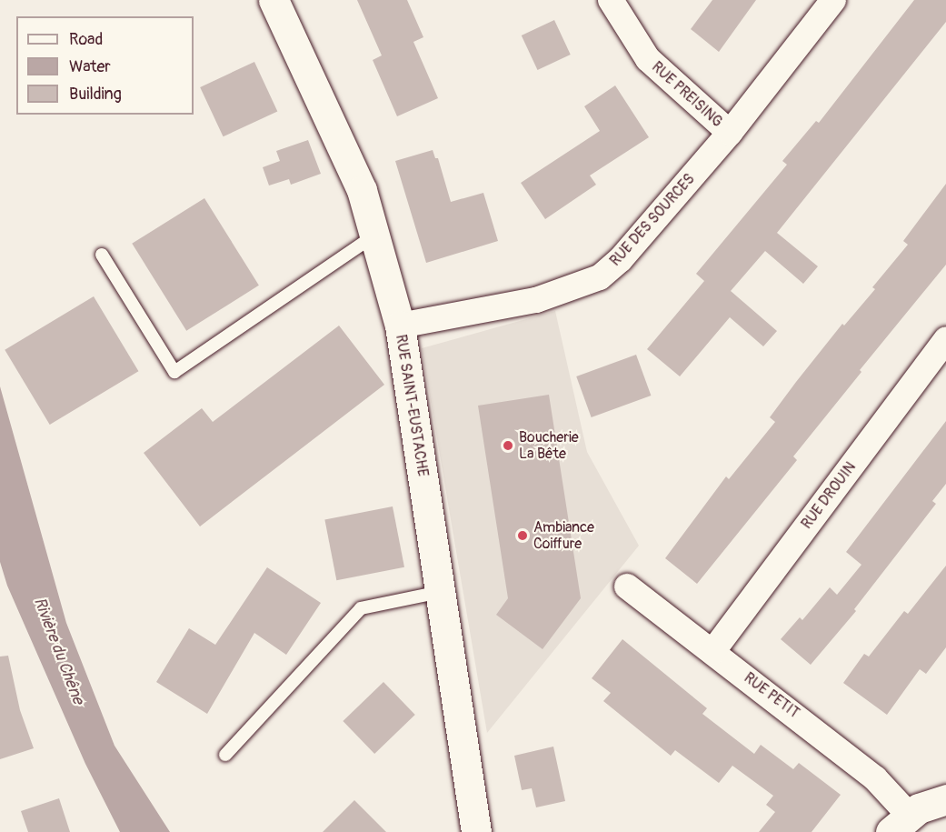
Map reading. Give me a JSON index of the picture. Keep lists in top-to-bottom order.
{
  "streets": {
    "street": [
      "RUE PREISING",
      "RUE DES SOURCES",
      "RUE SAINT-EUSTACHE",
      "RUE DROUIN",
      "RUE PETIT"
    ]
  },
  "crossings": [
    ["RUE PREISING", "RUE DES SOURCES"],
    ["RUE DES SOURCES", "RUE SAINT-EUSTACHE"],
    ["RUE DROUIN", "RUE PETIT"]
  ],
  "water": ["Rivière du Chêne"],
  "places": ["Boucherie La Bête", "Ambiance Coiffure"],
  "legend": ["Road", "Water", "Building"]
}
